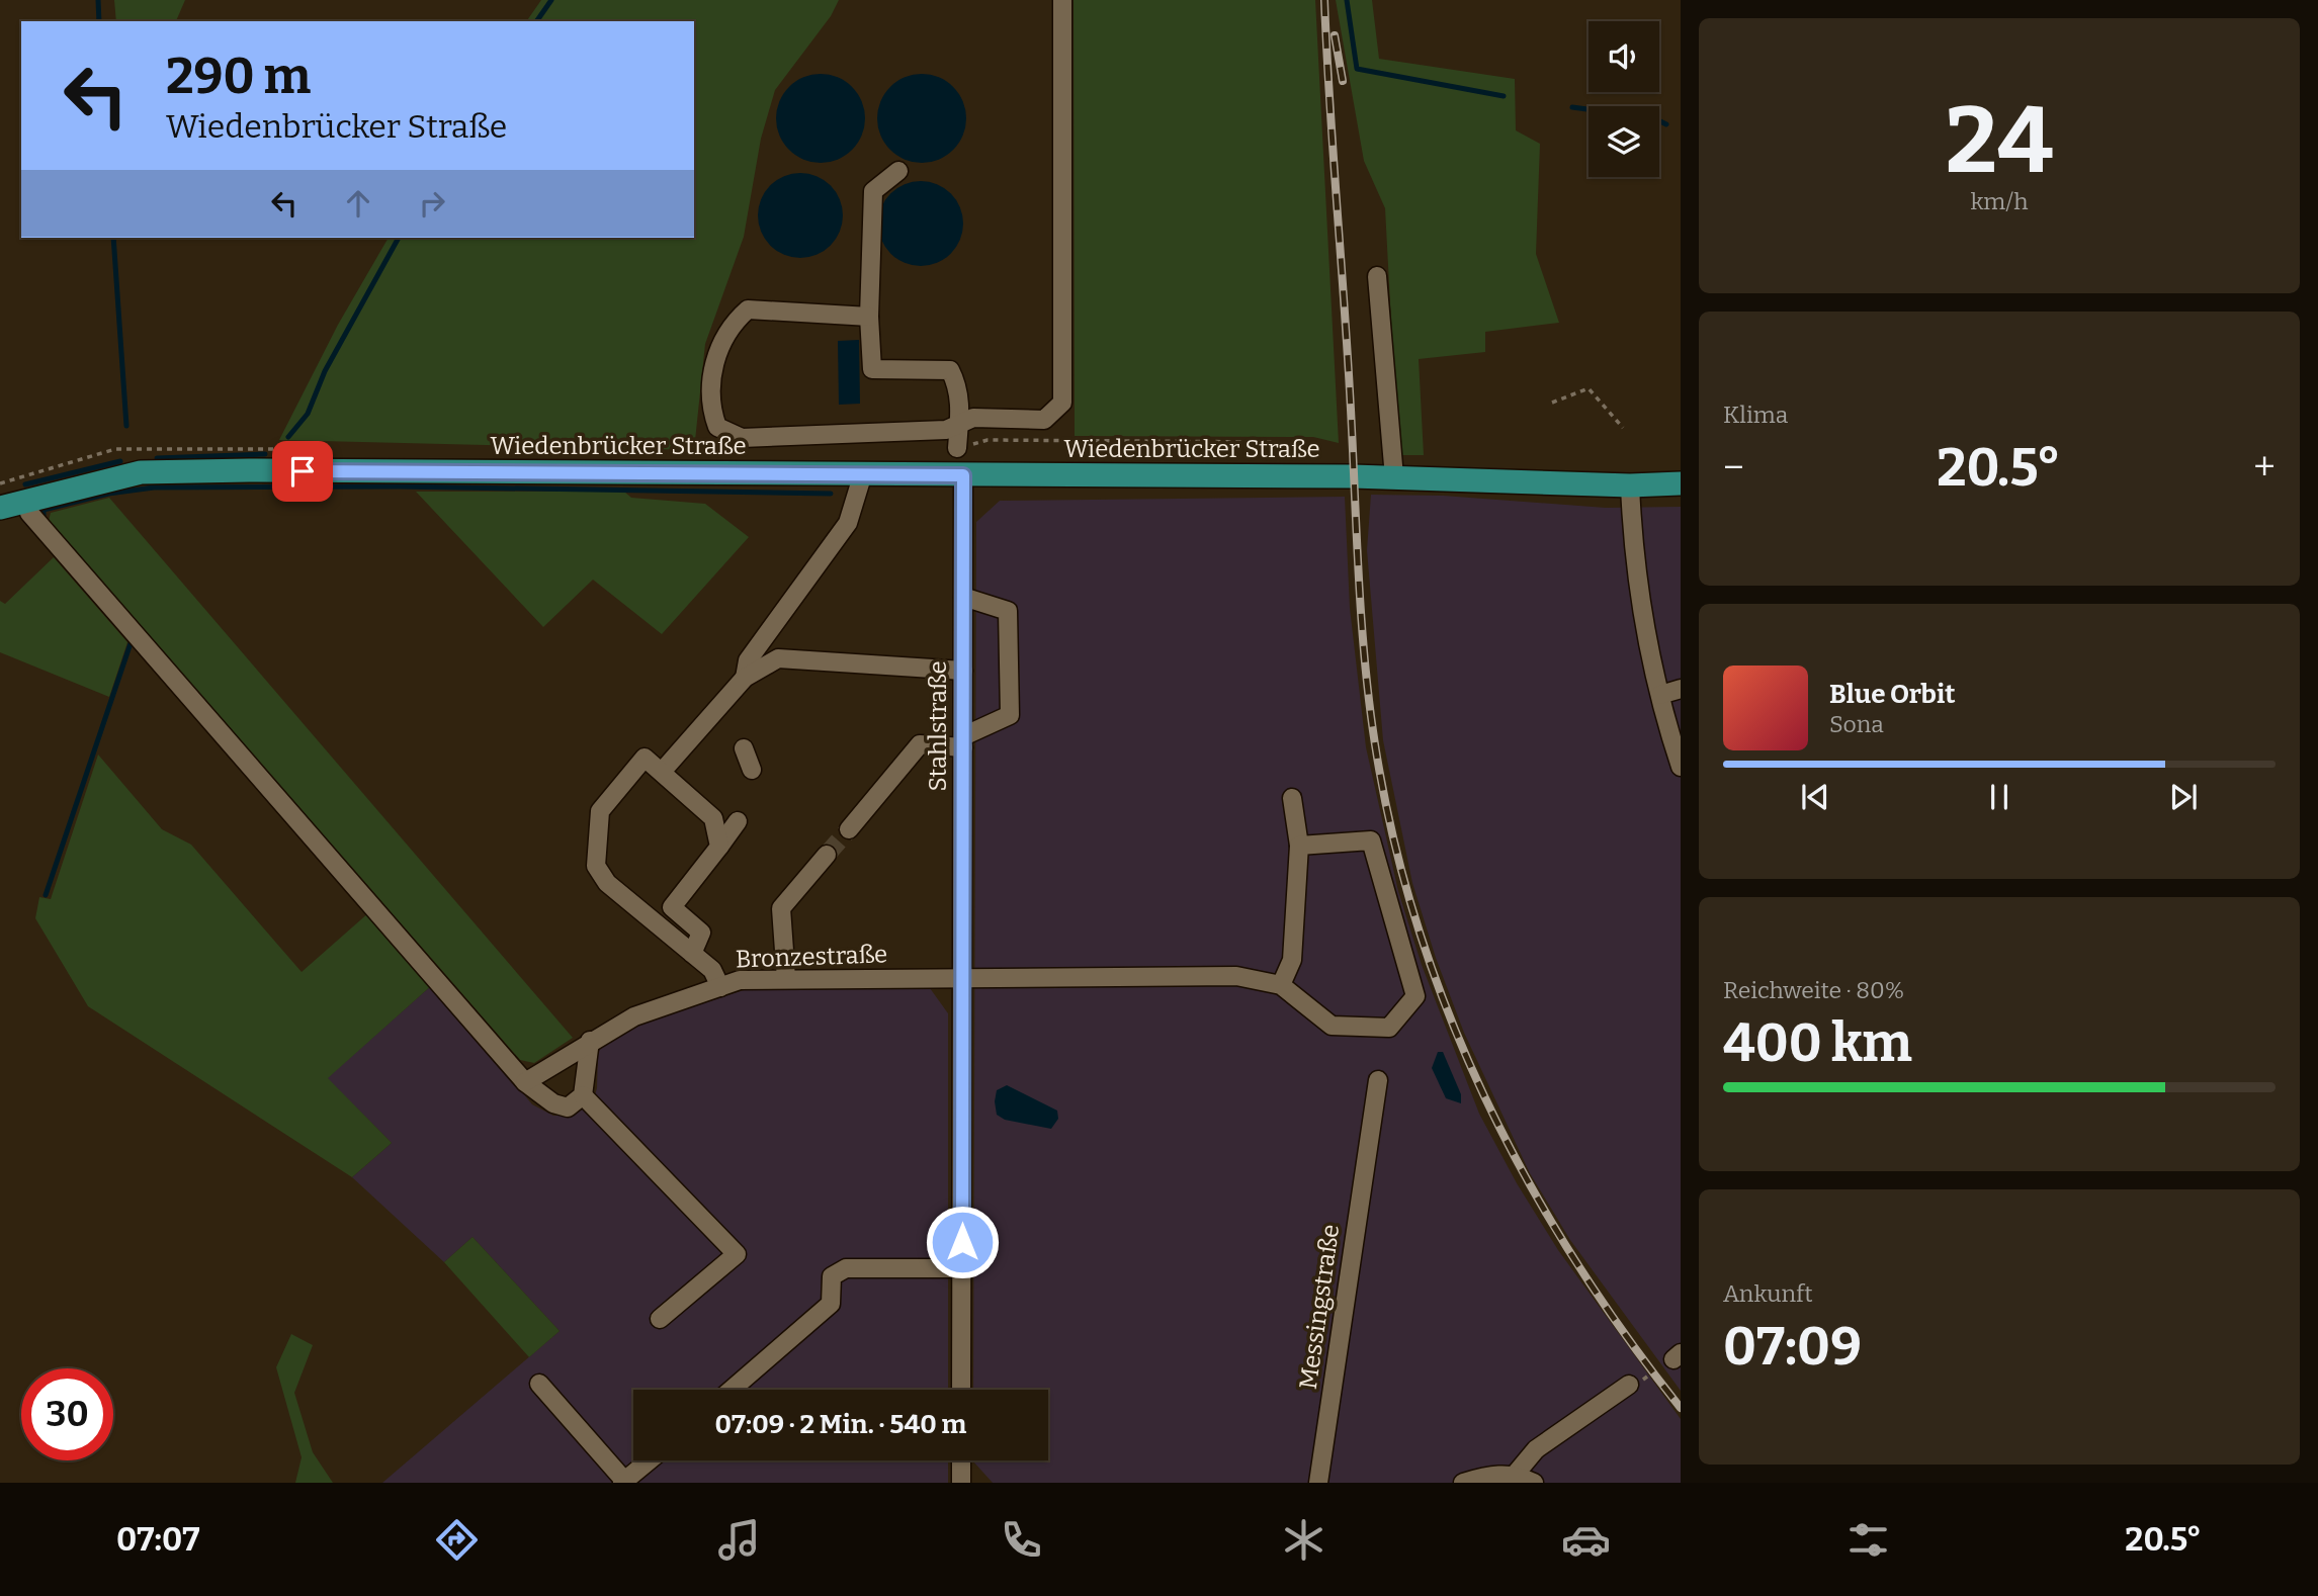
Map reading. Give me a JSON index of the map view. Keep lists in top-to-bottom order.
{
  "streets": {
    "main road": ["Wiedenbrücker Straße"],
    "street": ["Stahlstraße", "Bronzestraße", "Messingstraße"]
  },
  "crossings": [
    ["Wiedenbrücker Straße", "Stahlstraße"],
    ["Stahlstraße", "Bronzestraße"]
  ],
  "page": {
    "tile": [
      ["24", "km/h"],
      "Klima",
      ["Reichweite · 80%", "400 km"],
      ["Ankunft", "07:09"]
    ],
    "turn": ["290 m", "Wiedenbrücker Straße"],
    "heat": ["−", "20.5°", "+"],
    "song": ["Blue Orbit", "Sona"],
    "limit": "30",
    "trip": "07:09 · 2 Min. · 540 m",
    "tabs": ["07:07", "20.5°"]
  }
}
